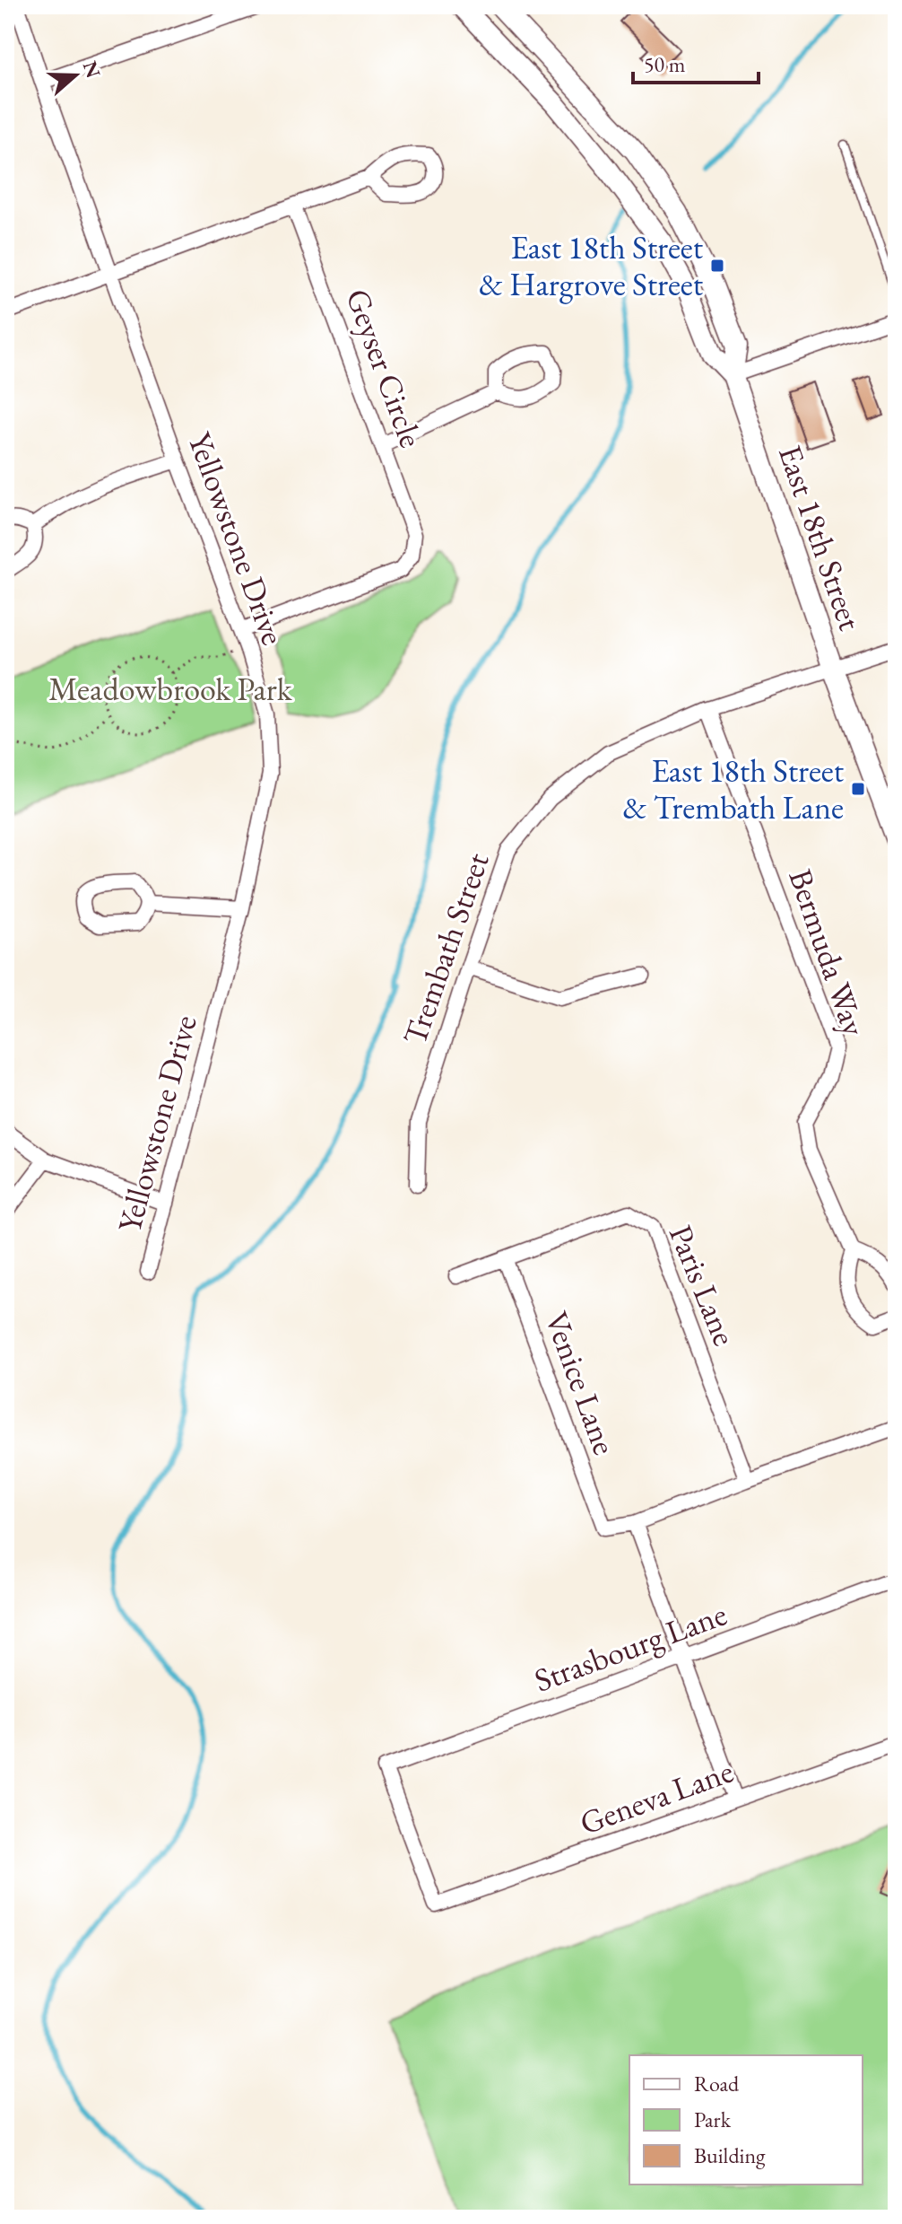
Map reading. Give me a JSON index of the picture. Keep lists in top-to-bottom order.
{
  "streets": {
    "main road": ["East 18th Street"],
    "street": [
      "Geyser Circle",
      "Yellowstone Drive",
      "Trembath Street",
      "Bermuda Way",
      "Paris Lane",
      "Venice Lane",
      "Strasbourg Lane",
      "Geneva Lane"
    ]
  },
  "crossings": [
    ["Geyser Circle", "Yellowstone Drive"],
    ["East 18th Street", "Trembath Street"],
    ["Trembath Street", "Bermuda Way"],
    ["Paris Lane", "Venice Lane"],
    ["Strasbourg Lane", "Geneva Lane"]
  ],
  "parks": ["Meadowbrook Park"],
  "places": {
    "transit": ["East 18th Street & Hargrove Street", "East 18th Street & Trembath Lane"]
  },
  "legend": ["Road", "Park", "Building"],
  "scale_bar": "50 m",
  "north": "right"
}
